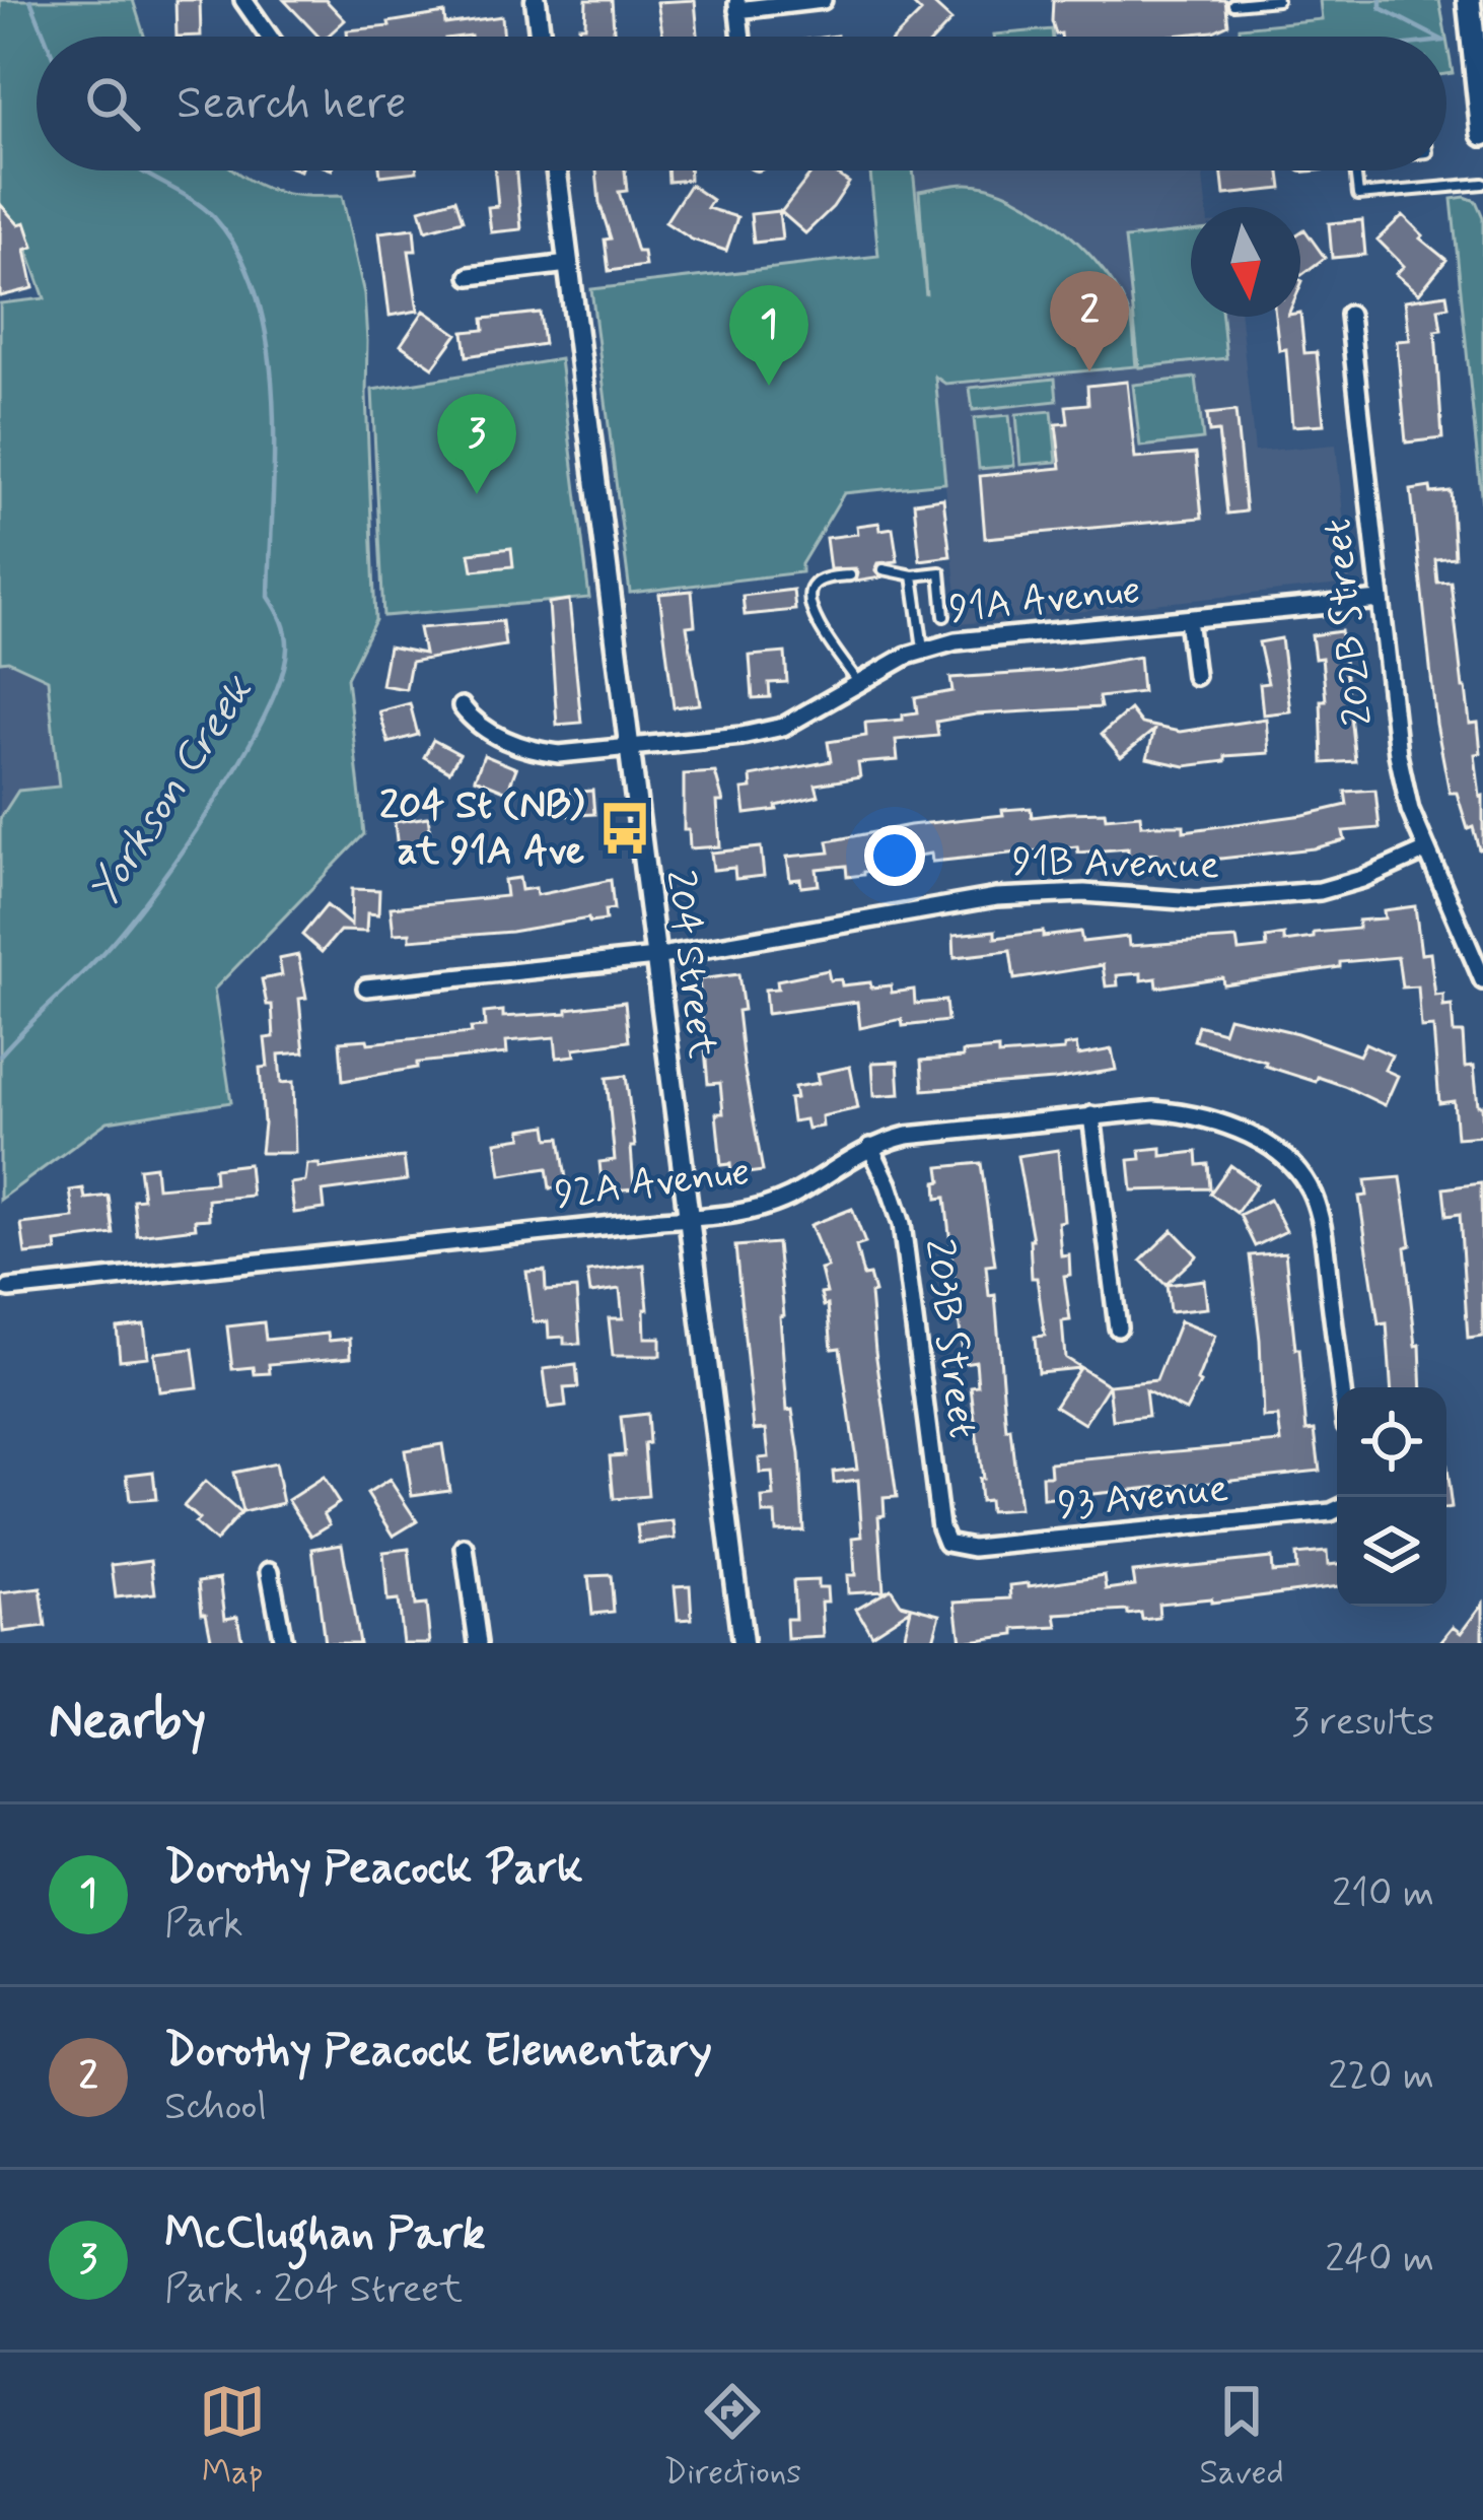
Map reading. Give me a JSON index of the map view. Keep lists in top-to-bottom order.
{
  "streets": {
    "street": [
      "91A Avenue",
      "202B Street",
      "91B Avenue",
      "204 Street",
      "92A Avenue",
      "203B Street",
      "93 Avenue"
    ]
  },
  "crossings": [
    ["91A Avenue", "202B Street"],
    ["91A Avenue", "204 Street"],
    ["202B Street", "91B Avenue"],
    ["91B Avenue", "204 Street"],
    ["204 Street", "92A Avenue"],
    ["92A Avenue", "203B Street"],
    ["203B Street", "93 Avenue"]
  ],
  "water": ["Yorkson Creek"],
  "places": {
    "bus stop": ["204 St (NB) at 91A Ave"]
  },
  "north": "bottom",
  "page": {
    "search": "Search here",
    "pins": ["2", "1", "3"],
    "heading": ["Nearby", "3 results"],
    "list": [
      {
        "mark": "1",
        "name": "Dorothy Peacock Park",
        "note": "Park",
        "value": "210 m"
      },
      {
        "mark": "2",
        "name": "Dorothy Peacock Elementary",
        "note": "School",
        "value": "220 m"
      },
      {
        "mark": "3",
        "name": "McClughan Park",
        "note": "Park · 204 Street",
        "value": "240 m"
      }
    ],
    "nav": ["Map", "Directions", "Saved"]
  }
}
